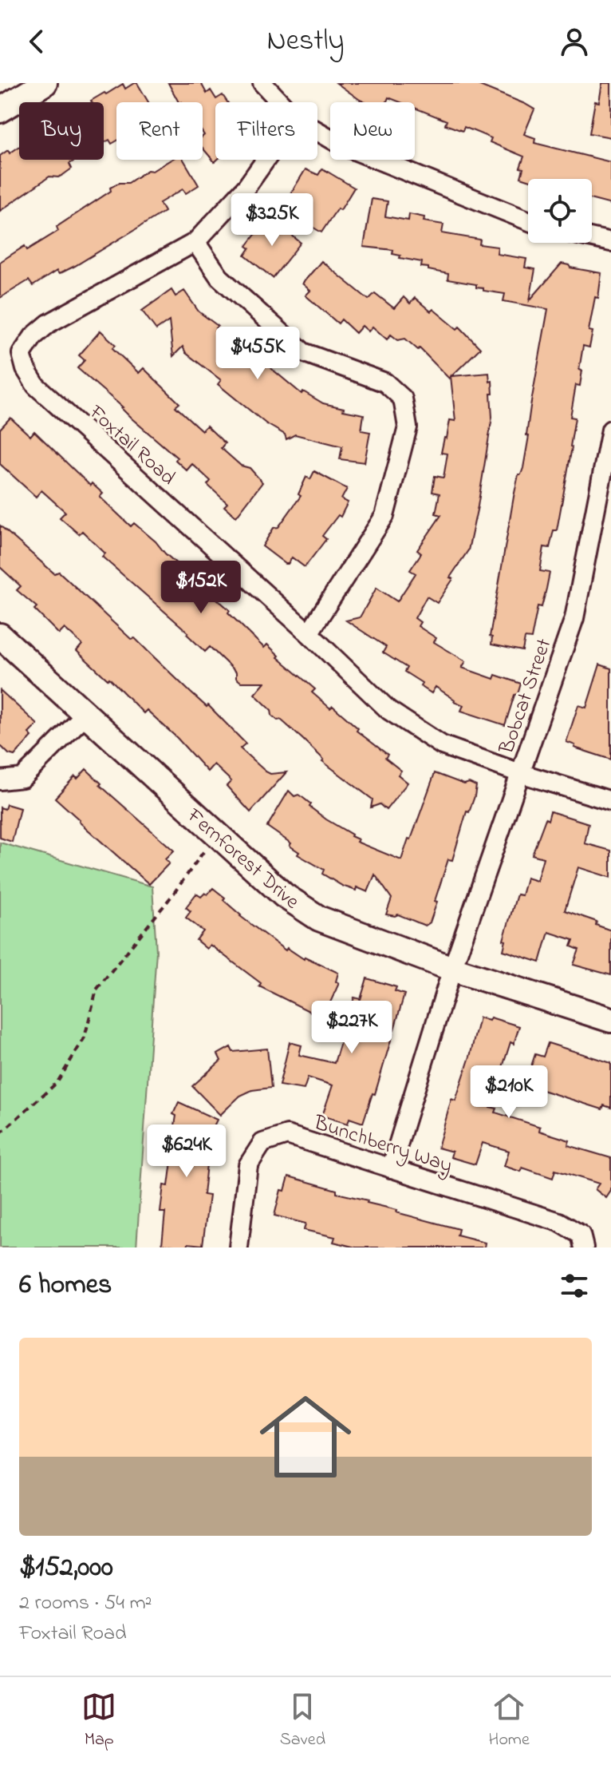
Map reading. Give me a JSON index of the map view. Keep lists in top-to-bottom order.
{
  "streets": {
    "street": [
      "Foxtail Road",
      "Bobcat Street",
      "Fernforest Drive",
      "Bunchberry Way"
    ]
  },
  "crossings": [
    ["Foxtail Road", "Bobcat Street"],
    ["Bobcat Street", "Fernforest Drive"],
    ["Bobcat Street", "Bunchberry Way"]
  ],
  "page": {
    "header": "Nestly",
    "chip": [
      "Buy",
      "Rent",
      "Filters",
      "New"
    ],
    "price": [
      "$325K",
      "$455K",
      "$152K",
      "$227K",
      "$210K",
      "$624K"
    ],
    "heading": "6 homes",
    "list": [
      {
        "name": "$152,000",
        "note": "2 rooms · 54 m² · Foxtail Road"
      }
    ],
    "tabs": ["Map", "Saved", "Home"]
  }
}
